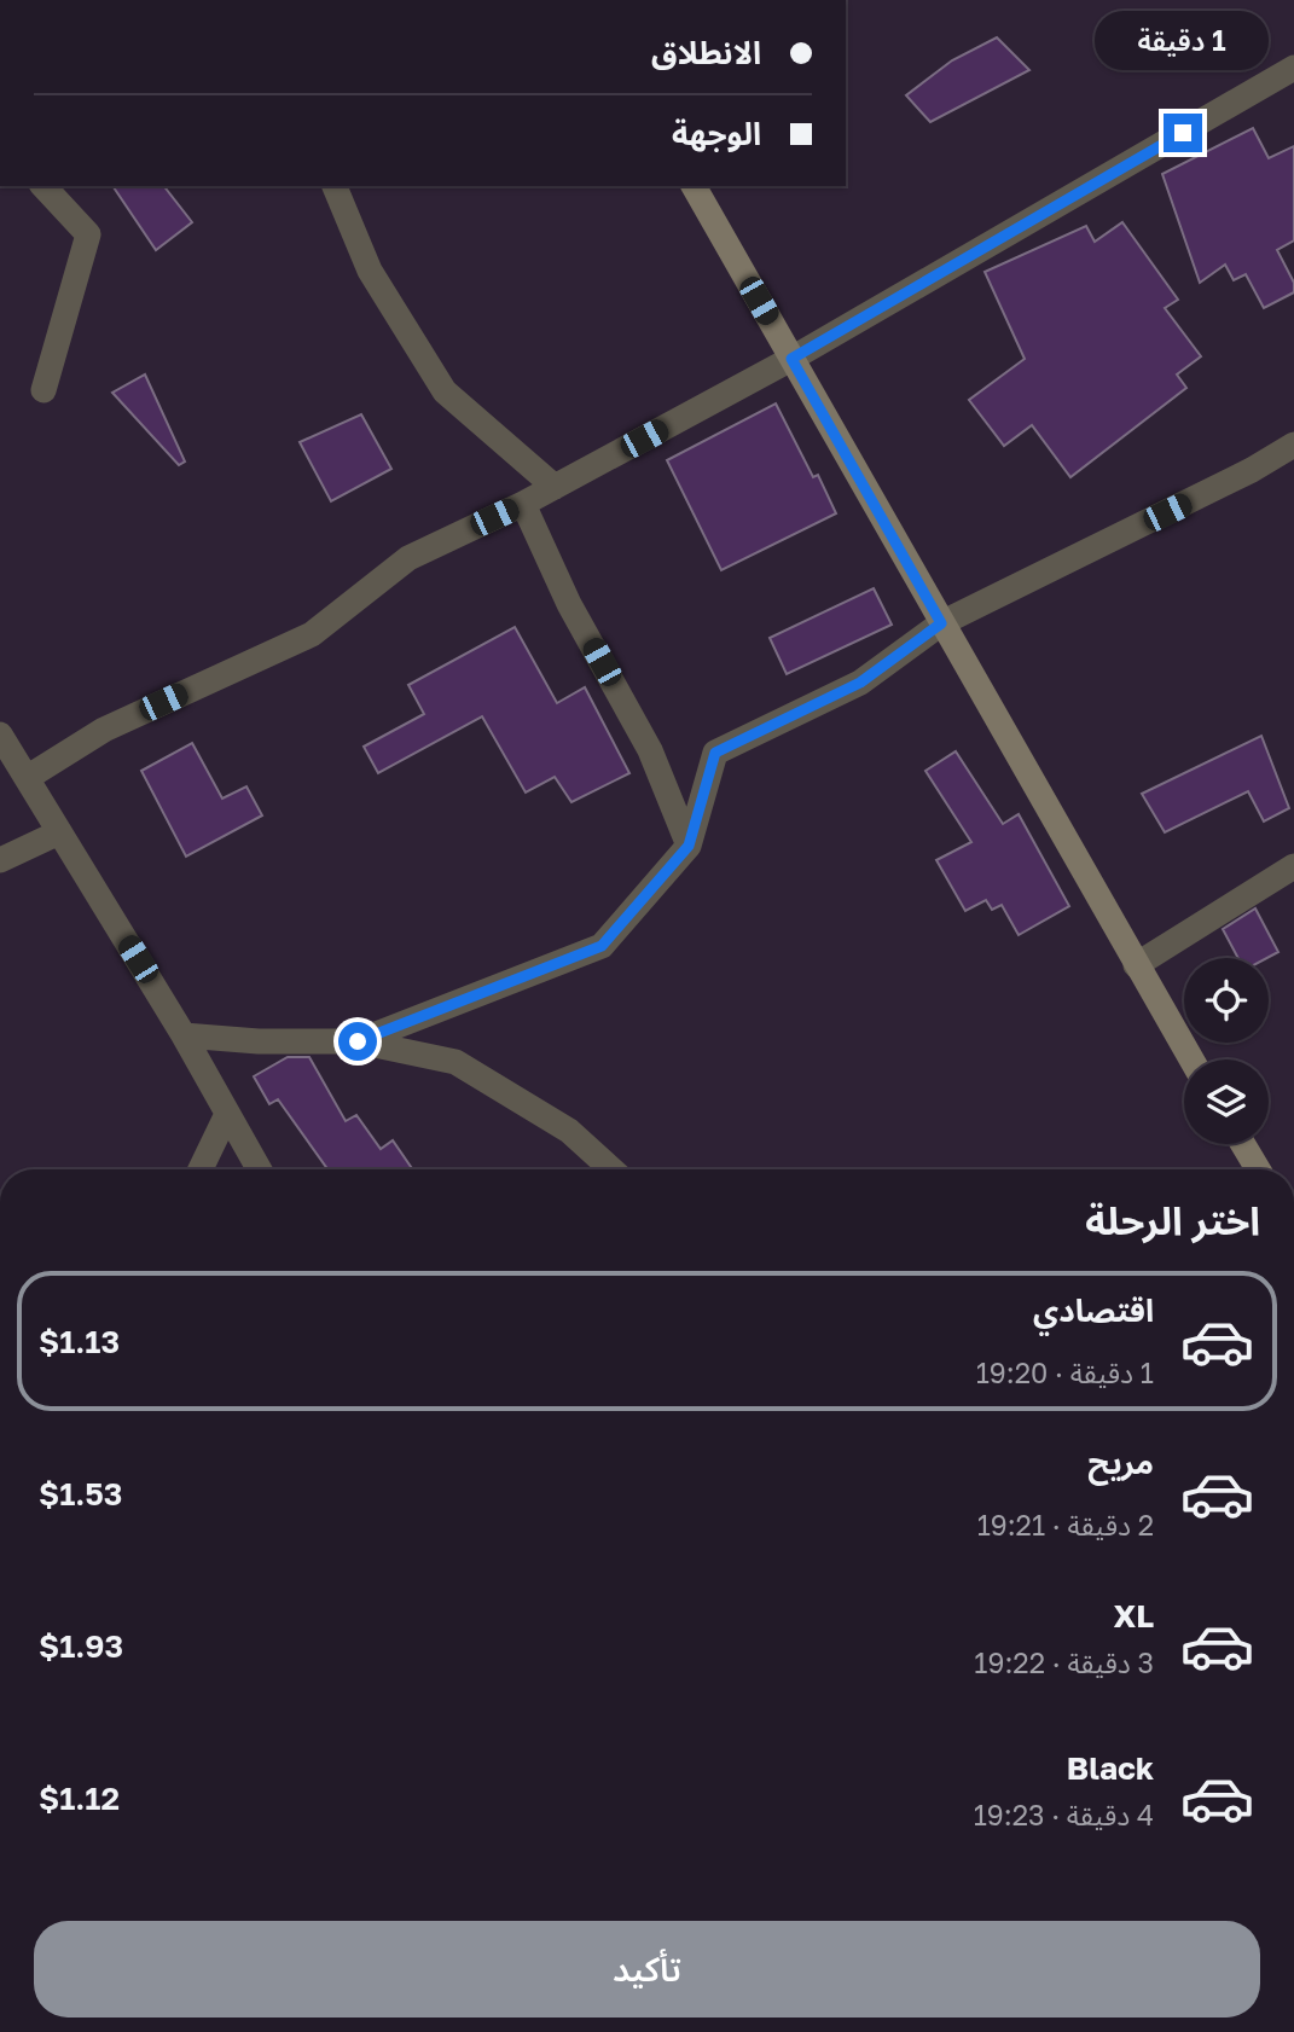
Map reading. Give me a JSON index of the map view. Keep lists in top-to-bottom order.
{
  "page": {
    "banner": ["الانطلاق", "الوجهة"],
    "bubble": "1 دقيقة",
    "heading": "اختر الرحلة",
    "list": [
      {
        "name": "اقتصادي",
        "note": "1 دقيقة · 19:20",
        "value": "$1.13"
      },
      {
        "name": "مريح",
        "note": "2 دقيقة · 19:21",
        "value": "$1.53"
      },
      {
        "name": "XL",
        "note": "3 دقيقة · 19:22",
        "value": "$1.93"
      },
      {
        "name": "Black",
        "note": "4 دقيقة · 19:23",
        "value": "$1.12"
      }
    ],
    "buttons": "تأكيد"
  }
}
